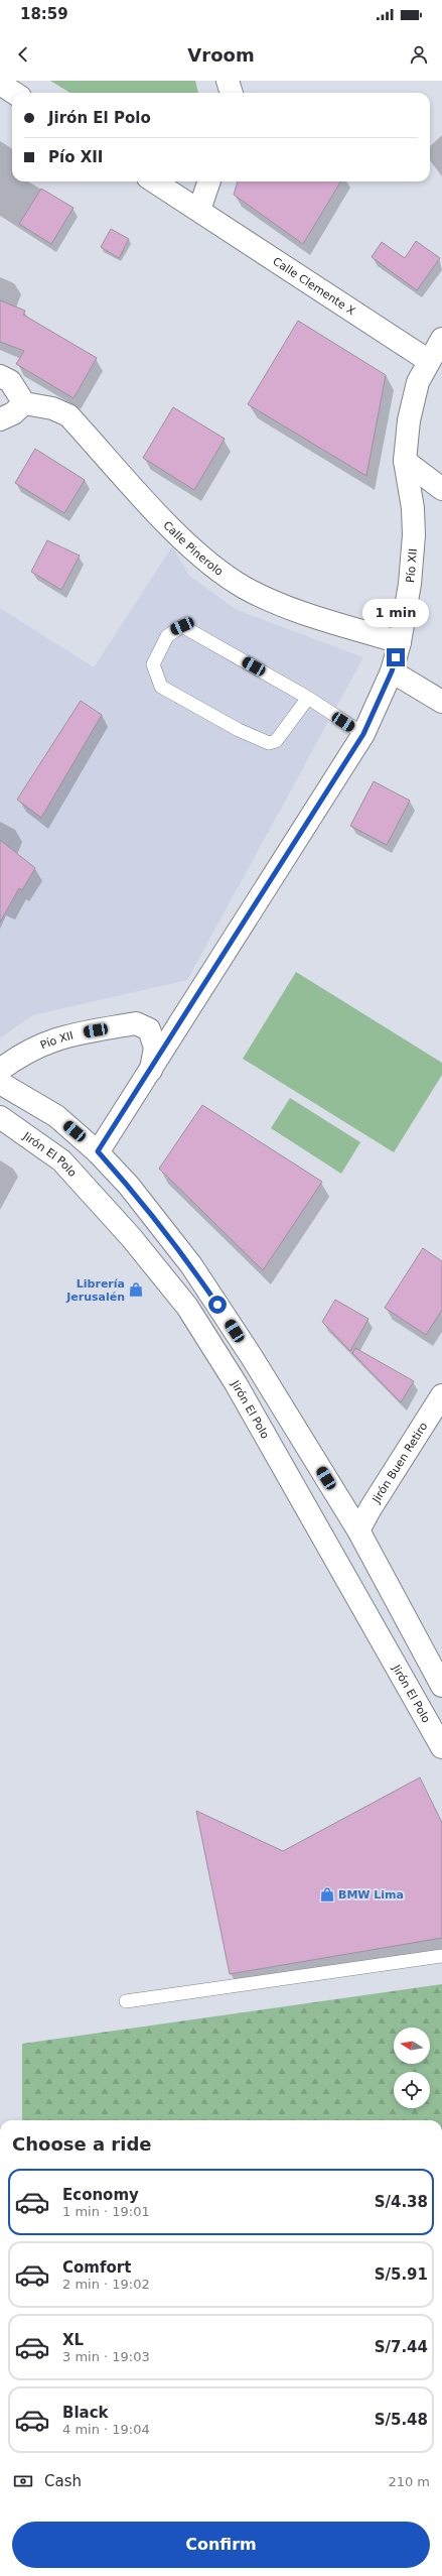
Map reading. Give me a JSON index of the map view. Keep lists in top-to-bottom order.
{
  "streets": {
    "street": [
      "Calle Clemente X",
      "Calle Pinerolo",
      "Pío XII",
      "Jirón El Polo",
      "Jirón Buen Retiro"
    ]
  },
  "crossings": [
    ["Calle Clemente X", "Pío XII"],
    ["Calle Pinerolo", "Pío XII"]
  ],
  "places": {
    "shop": ["Librería Jerusalén", "BMW Lima"]
  },
  "north": "left",
  "page": {
    "status": "18:59",
    "header": "Vroom",
    "banner": ["Jirón El Polo", "Pío XII"],
    "bubble": "1 min",
    "heading": "Choose a ride",
    "list": [
      {
        "name": "Economy",
        "note": "1 min · 19:01",
        "value": "S/4.38"
      },
      {
        "name": "Comfort",
        "note": "2 min · 19:02",
        "value": "S/5.91"
      },
      {
        "name": "XL",
        "note": "3 min · 19:03",
        "value": "S/7.44"
      },
      {
        "name": "Black",
        "note": "4 min · 19:04",
        "value": "S/5.48"
      }
    ],
    "pay": ["Cash", "210 m"],
    "buttons": "Confirm"
  }
}
